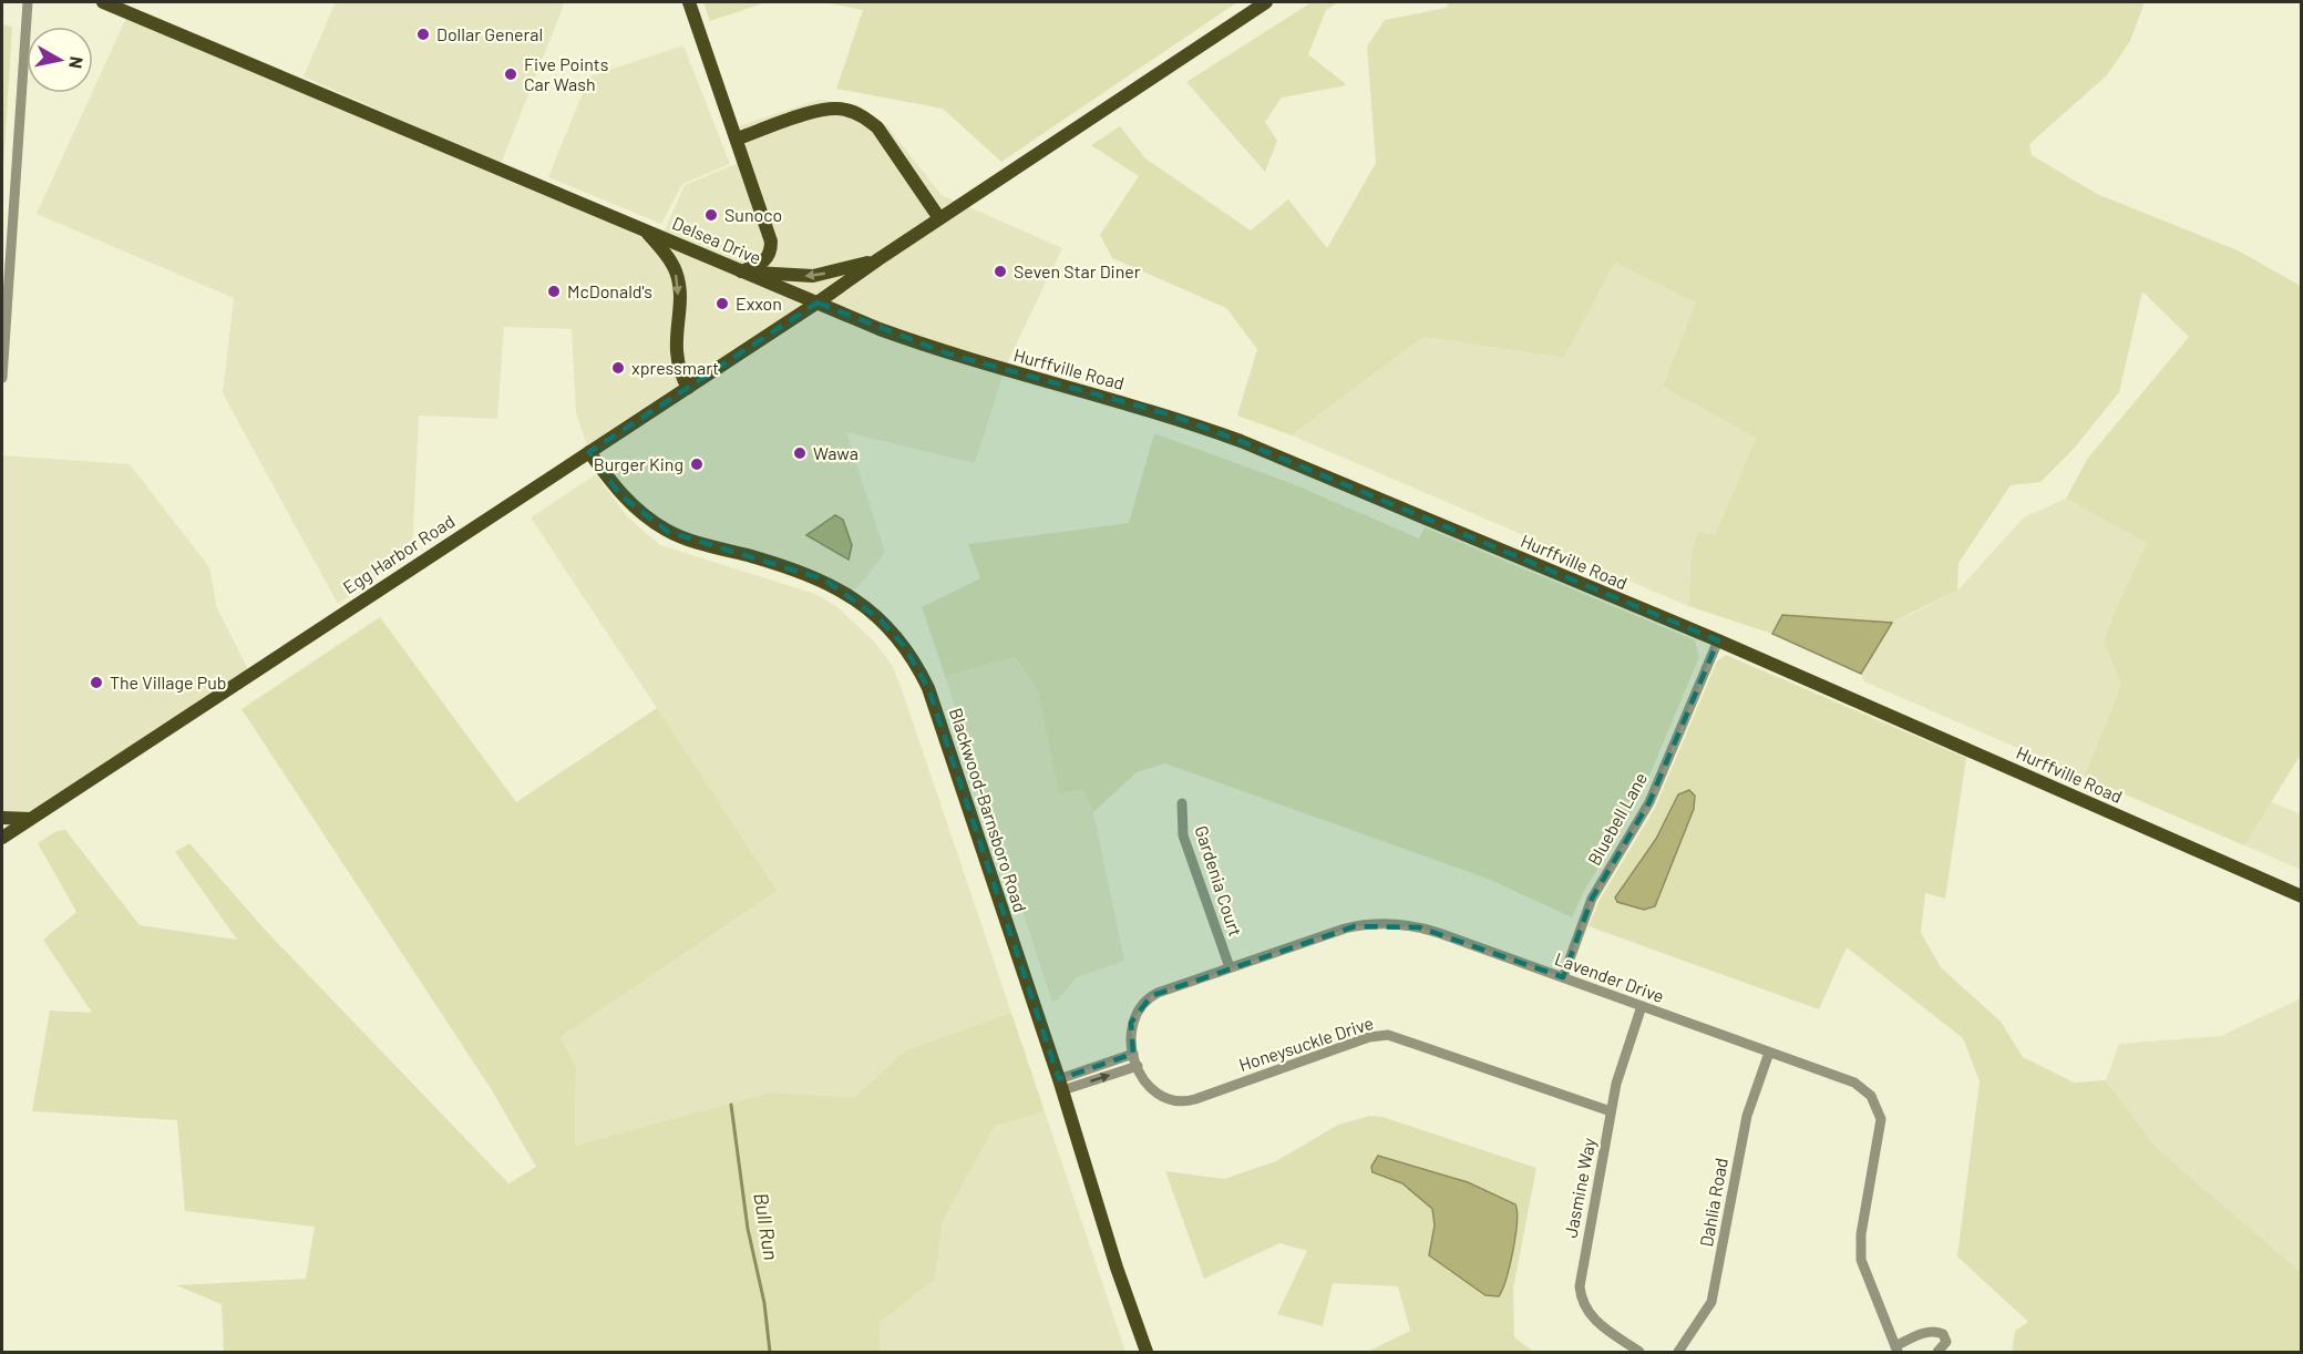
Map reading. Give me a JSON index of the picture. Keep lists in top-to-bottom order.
{
  "streets": {
    "main road": [
      "Delsea Drive",
      "Hurffville Road",
      "Egg Harbor Road",
      "Blackwood-Barnsboro Road"
    ],
    "street": [
      "Bluebell Lane",
      "Gardenia Court",
      "Lavender Drive",
      "Honeysuckle Drive",
      "Jasmine Way",
      "Dahlia Road"
    ]
  },
  "crossings": [
    ["Delsea Drive", "Hurffville Road"],
    ["Delsea Drive", "Egg Harbor Road"],
    ["Hurffville Road", "Egg Harbor Road"],
    ["Hurffville Road", "Bluebell Lane"],
    ["Egg Harbor Road", "Blackwood-Barnsboro Road"],
    ["Bluebell Lane", "Lavender Drive"],
    ["Gardenia Court", "Lavender Drive"],
    ["Lavender Drive", "Honeysuckle Drive"],
    ["Lavender Drive", "Jasmine Way"],
    ["Lavender Drive", "Dahlia Road"],
    ["Honeysuckle Drive", "Jasmine Way"]
  ],
  "water": ["Bull Run"],
  "places": [
    "Dollar General",
    "Five Points Car Wash",
    "Sunoco",
    "Seven Star Diner",
    "McDonald's",
    "Exxon",
    "xpressmart",
    "Wawa",
    "Burger King",
    "The Village Pub"
  ],
  "north": "right"
}
